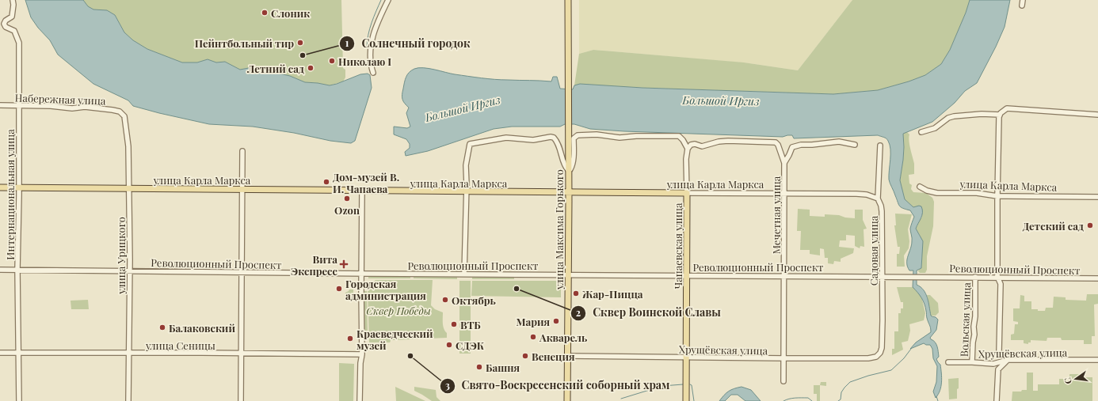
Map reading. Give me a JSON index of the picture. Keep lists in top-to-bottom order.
{
  "streets": {
    "main road": ["улица Карла Маркса", "улица Максима Горького", "Чапаевская улица"],
    "street": [
      "Набережная улица",
      "Интернациональная улица",
      "Мечетная улица",
      "Садовая улица",
      "улица Урицкого",
      "Революционный Проспект",
      "Вольская улица",
      "улица Сеницы",
      "Хрущёвская улица"
    ]
  },
  "crossings": [
    ["Набережная улица", "Интернациональная улица"],
    ["Набережная улица", "улица Урицкого"],
    ["улица Карла Маркса", "Интернациональная улица"],
    ["улица Карла Маркса", "Мечетная улица"],
    ["улица Карла Маркса", "улица Максима Горького"],
    ["улица Карла Маркса", "Чапаевская улица"],
    ["улица Карла Маркса", "Садовая улица"],
    ["улица Карла Маркса", "улица Урицкого"],
    ["Интернациональная улица", "Революционный Проспект"],
    ["Интернациональная улица", "улица Сеницы"],
    ["Мечетная улица", "Революционный Проспект"],
    ["Мечетная улица", "Хрущёвская улица"],
    ["улица Максима Горького", "Революционный Проспект"],
    ["улица Максима Горького", "Хрущёвская улица"],
    ["Чапаевская улица", "Революционный Проспект"],
    ["Чапаевская улица", "Хрущёвская улица"],
    ["Садовая улица", "Революционный Проспект"],
    ["Садовая улица", "Хрущёвская улица"],
    ["улица Урицкого", "Революционный Проспект"],
    ["улица Урицкого", "улица Сеницы"],
    ["Революционный Проспект", "Вольская улица"],
    ["Вольская улица", "Хрущёвская улица"]
  ],
  "water": ["Большой Иргиз"],
  "parks": ["Сквер Победы"],
  "places": {
    "other": [
      "Слоник",
      "Пейнтбольный тир",
      "Солнечный городок",
      "Николаю I",
      "Летний сад",
      "Дом-музей В. И. Чапаева",
      "Ozon",
      "Детский сад",
      "Городская администрация",
      "Сквер Воинской Славы",
      "Жар-Пицца",
      "Октябрь",
      "Мария",
      "ВТБ",
      "Балаковский",
      "Акварель",
      "Краеведческий музей",
      "СДЭК",
      "Свято-Воскресенский соборный храм",
      "Венеция",
      "Башня"
    ],
    "health": ["Вита Экспресс"]
  },
  "north": "left"
}
